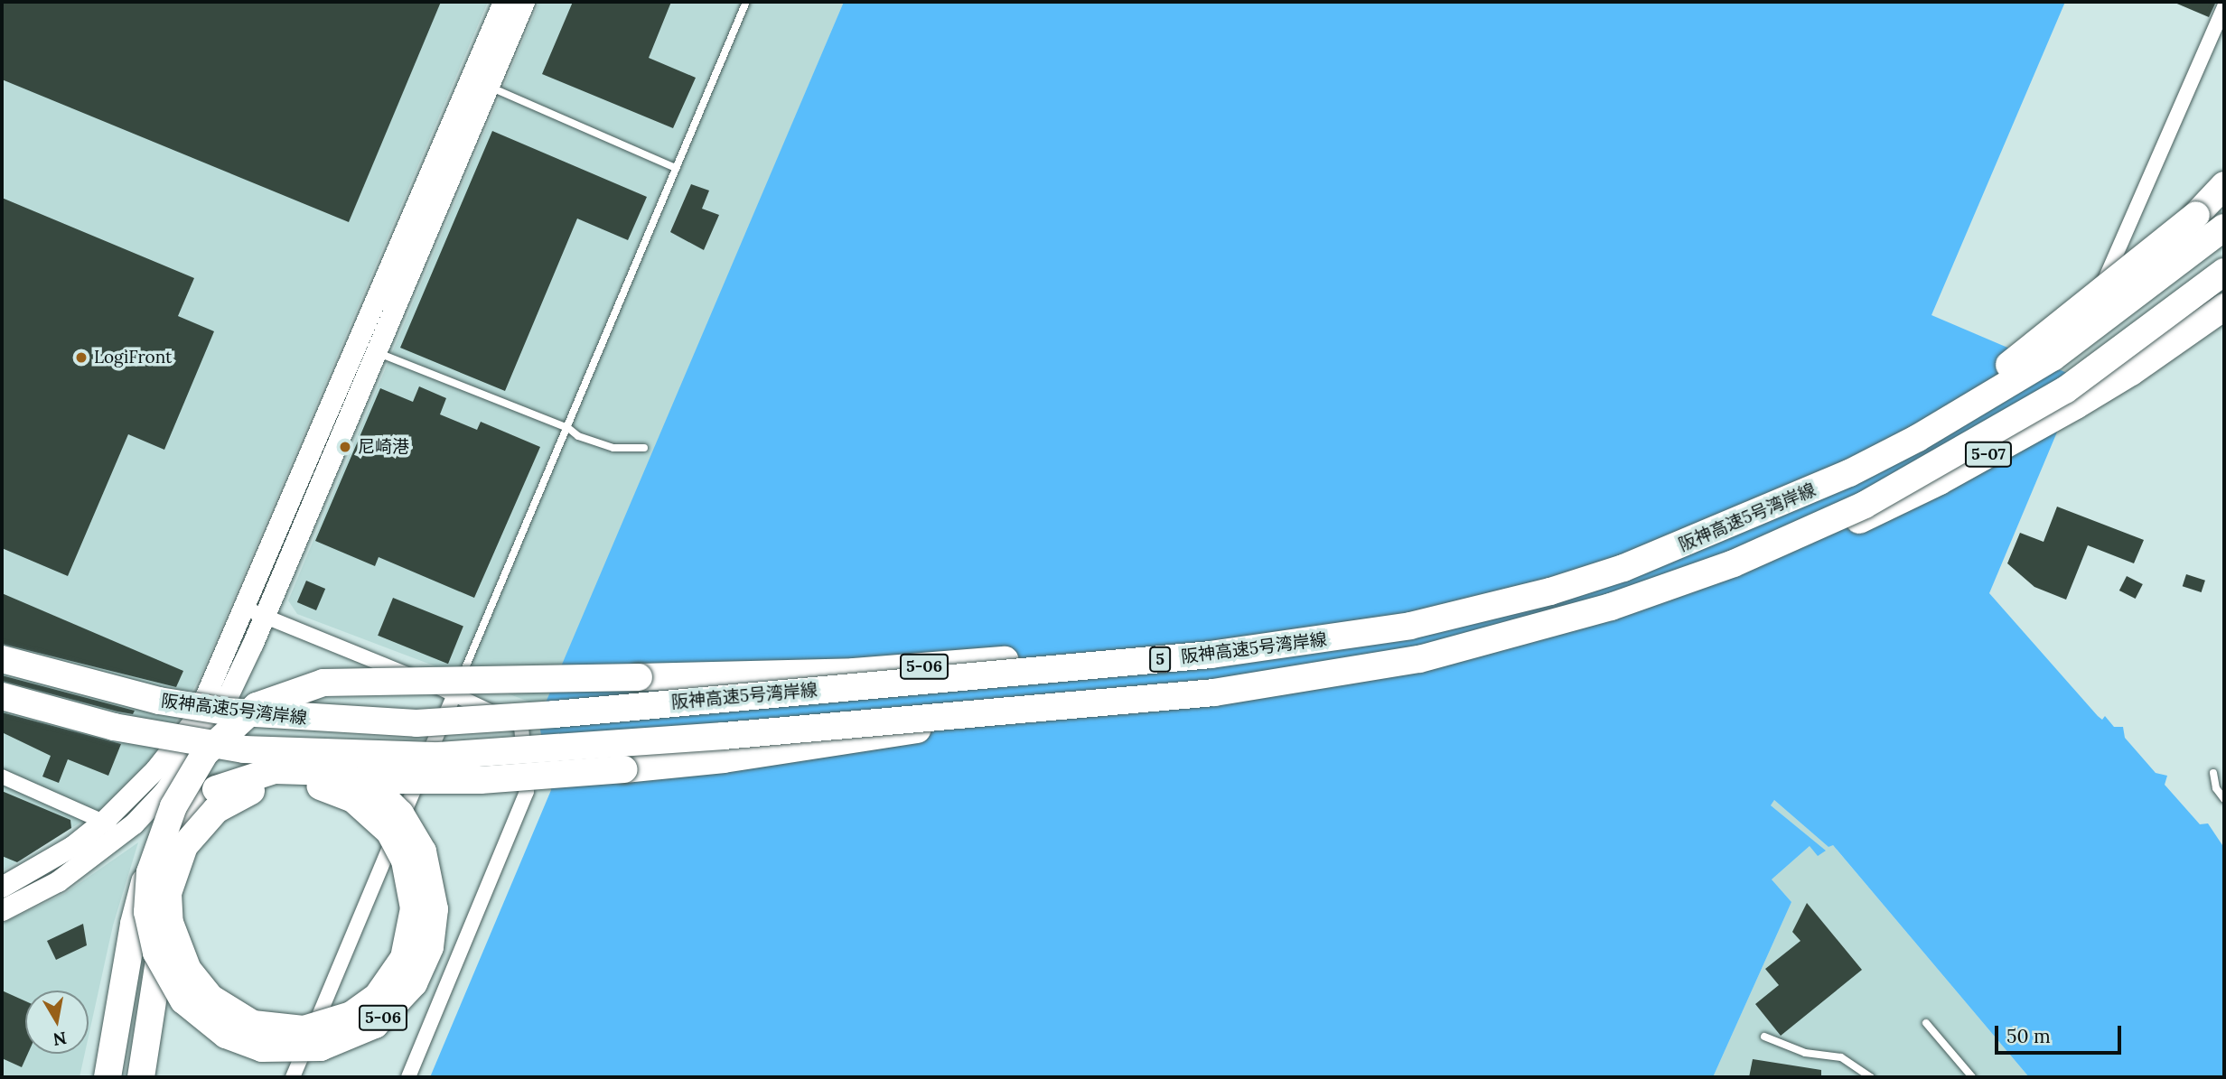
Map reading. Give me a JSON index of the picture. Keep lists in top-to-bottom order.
{
  "streets": {
    "highway": [
      "5-07",
      "阪神高速5号湾岸線",
      "5",
      "5-06"
    ]
  },
  "crossings": [
    ["5-07", "阪神高速5号湾岸線"],
    ["阪神高速5号湾岸線", "5-06"]
  ],
  "places": ["LogiFront", "尼崎港"],
  "scale_bar": "50 m",
  "north": "bottom"
}
